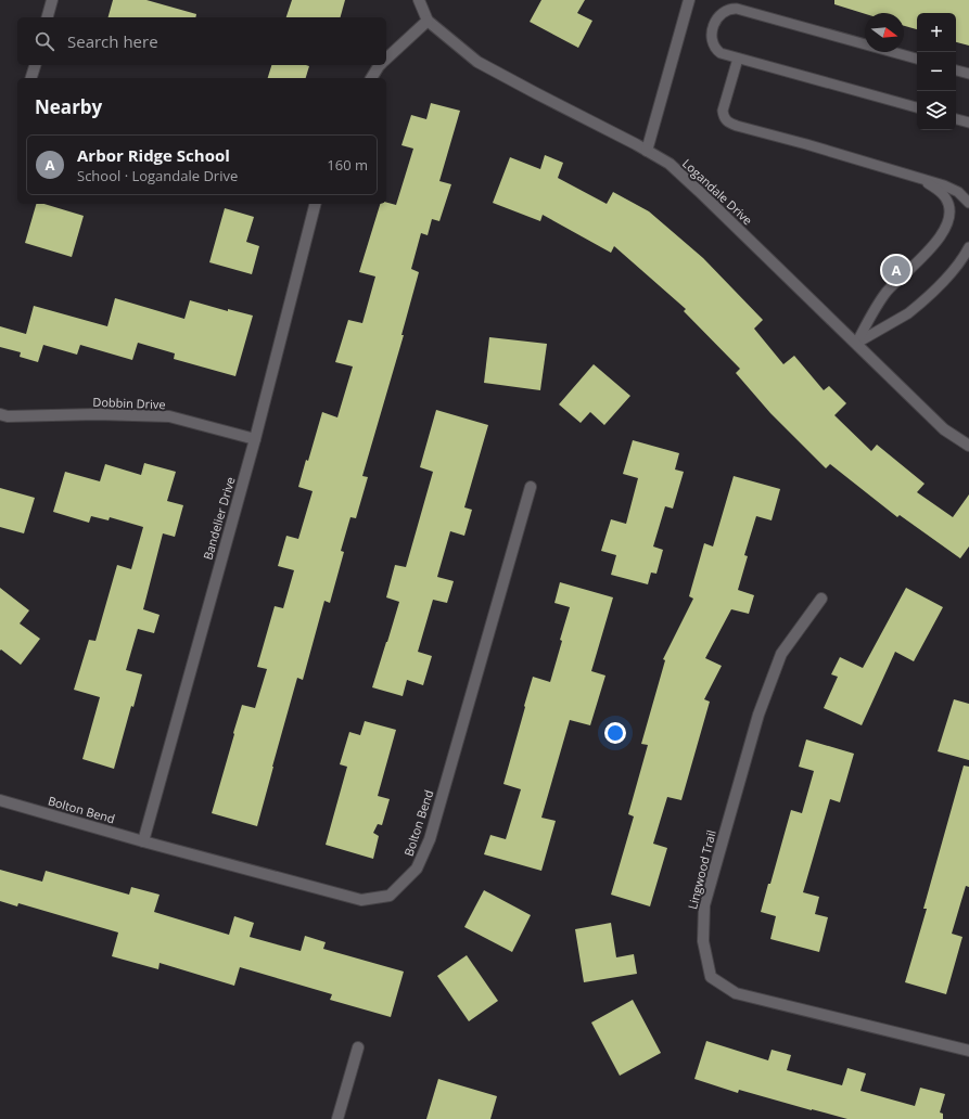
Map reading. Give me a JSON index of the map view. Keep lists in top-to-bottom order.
{
  "streets": {
    "street": [
      "Logandale Drive",
      "Dobbin Drive",
      "Bandelier Drive",
      "Bolton Bend",
      "Lingwood Trail"
    ]
  },
  "crossings": [
    ["Dobbin Drive", "Bandelier Drive"],
    ["Bandelier Drive", "Bolton Bend"]
  ],
  "north": "right",
  "page": {
    "map_buttons": ["+", "−"],
    "search": "Search here",
    "heading": "Nearby",
    "list": [
      {
        "mark": "A",
        "name": "Arbor Ridge School",
        "note": "School · Logandale Drive",
        "value": "160 m"
      }
    ],
    "pins": "A"
  }
}
